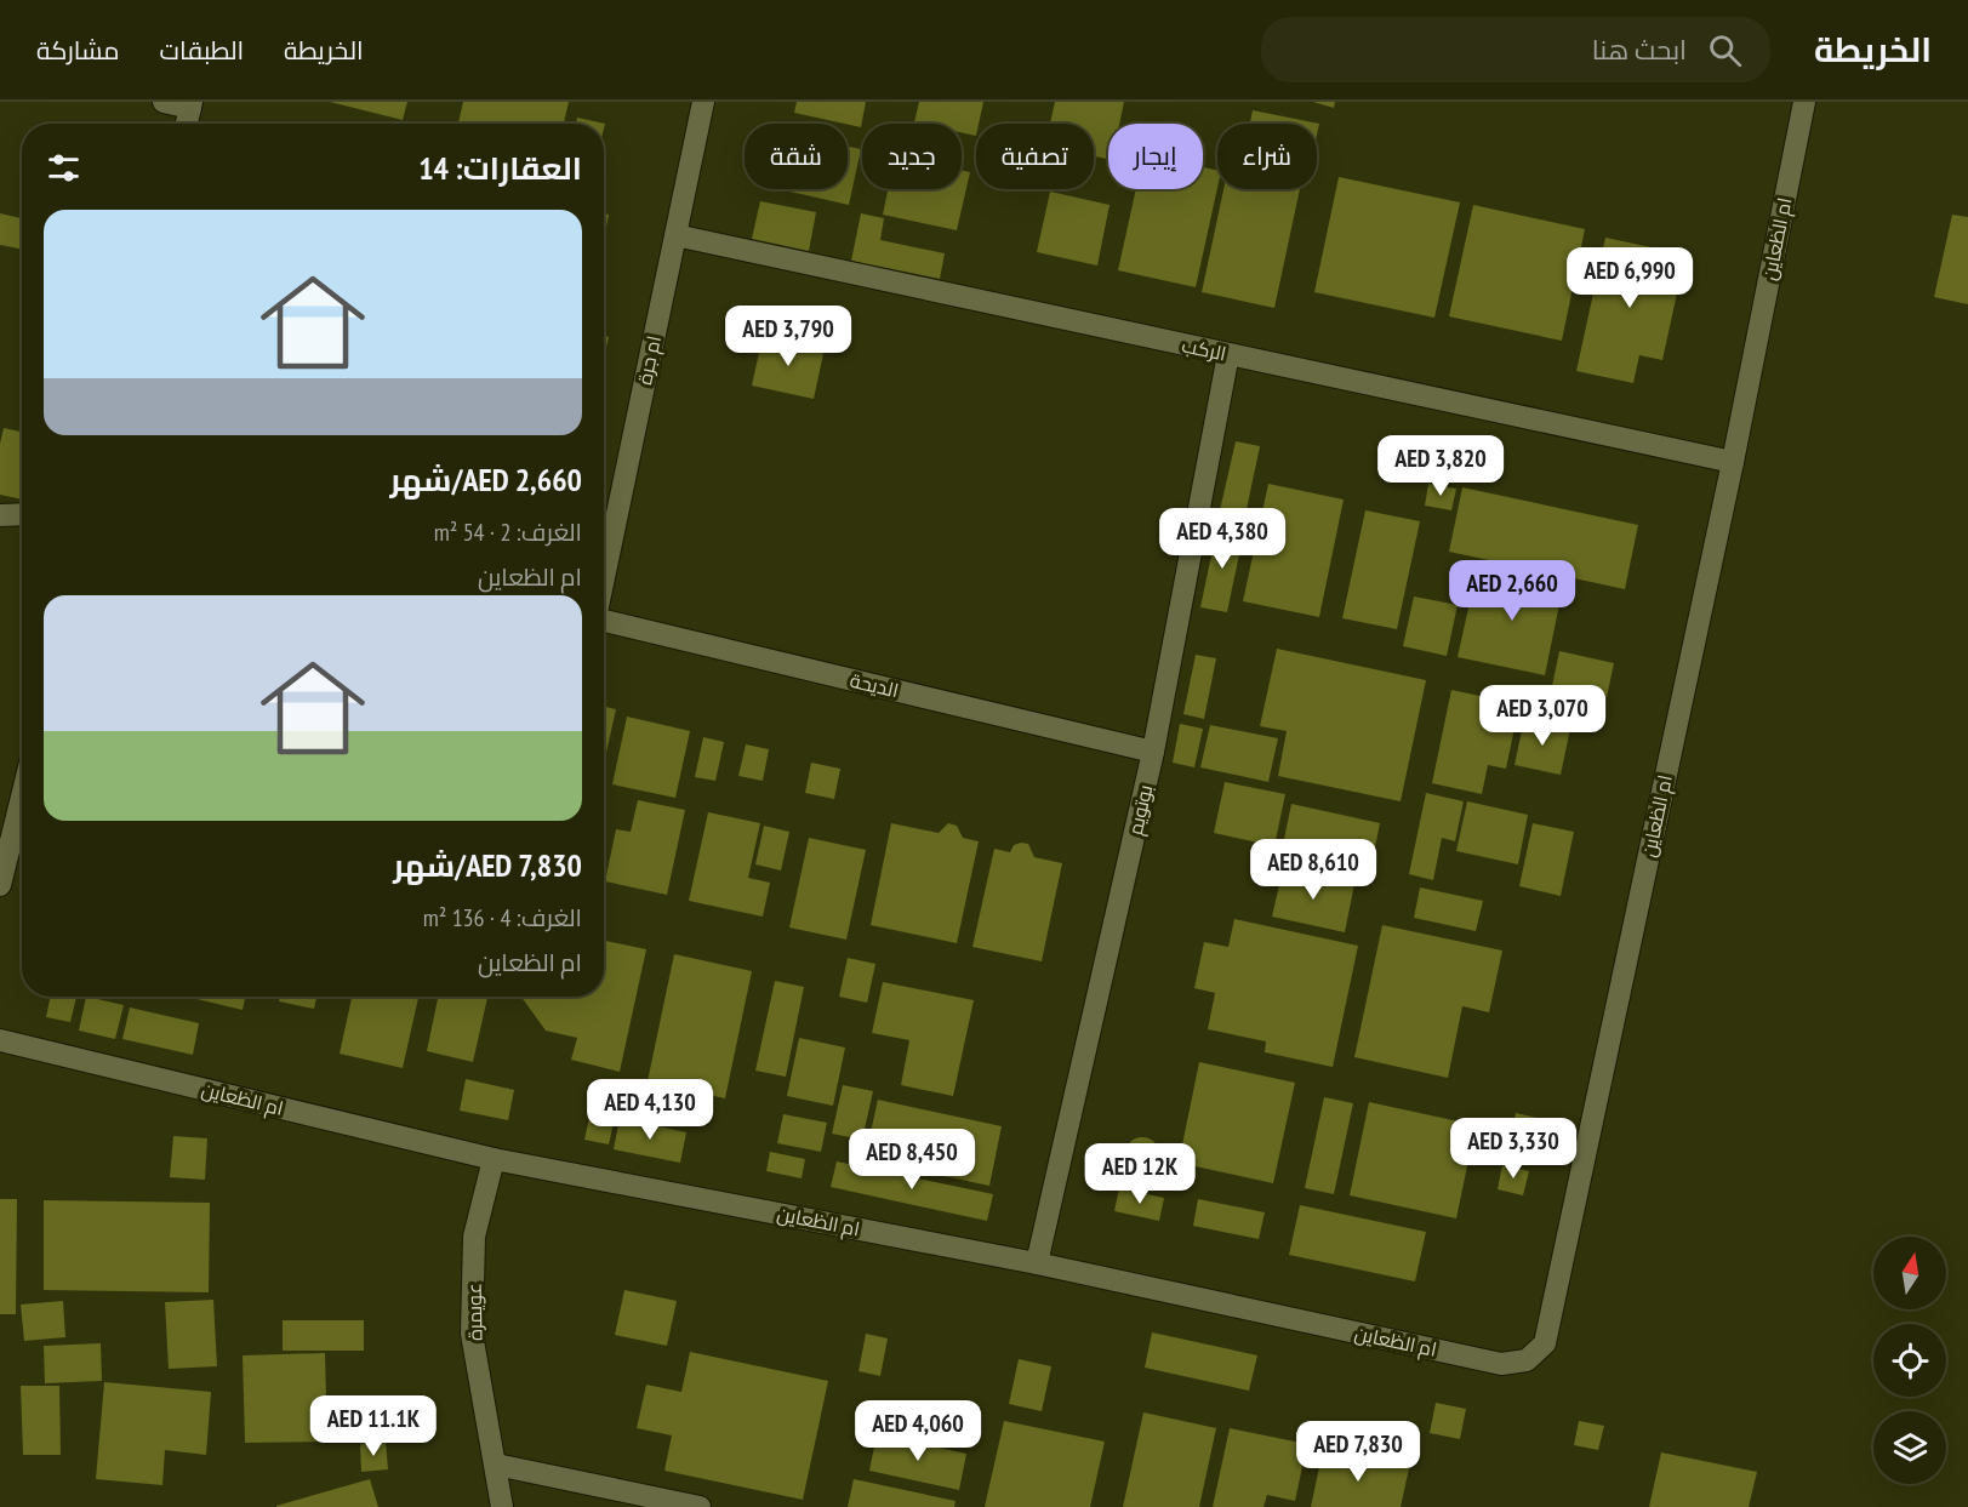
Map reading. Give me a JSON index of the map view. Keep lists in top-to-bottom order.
{
  "streets": {
    "street": [
      "ام الظعاين",
      "الركب",
      "ام جرة",
      "الديحة",
      "بوتويم",
      "عويمرة"
    ]
  },
  "crossings": [
    ["ام الظعاين", "الركب"],
    ["ام الظعاين", "بوتويم"],
    ["ام الظعاين", "عويمرة"],
    ["الركب", "ام جرة"],
    ["الركب", "بوتويم"],
    ["الديحة", "بوتويم"]
  ],
  "north": "top",
  "page": {
    "header": "الخريطة",
    "search": "ابحث هنا",
    "nav": ["الخريطة", "الطبقات", "مشاركة"],
    "chip": [
      "شراء",
      "إيجار",
      "تصفية",
      "جديد",
      "شقة"
    ],
    "heading": "العقارات: 14",
    "list": [
      {
        "name": "AED 2,660/شهر",
        "note": "الغرف: 2 · 54 m² · ام الظعاين"
      },
      {
        "name": "AED 7,830/شهر",
        "note": "الغرف: 4 · 136 m² · ام الظعاين"
      }
    ],
    "price": [
      "AED 6,990",
      "AED 3,790",
      "AED 3,820",
      "AED 4,380",
      "AED 2,660",
      "AED 3,070",
      "AED 8,610",
      "AED 4,130",
      "AED 3,330",
      "AED 8,450",
      "AED 12K",
      "AED 11.1K",
      "AED 4,060",
      "AED 7,830"
    ]
  }
}
